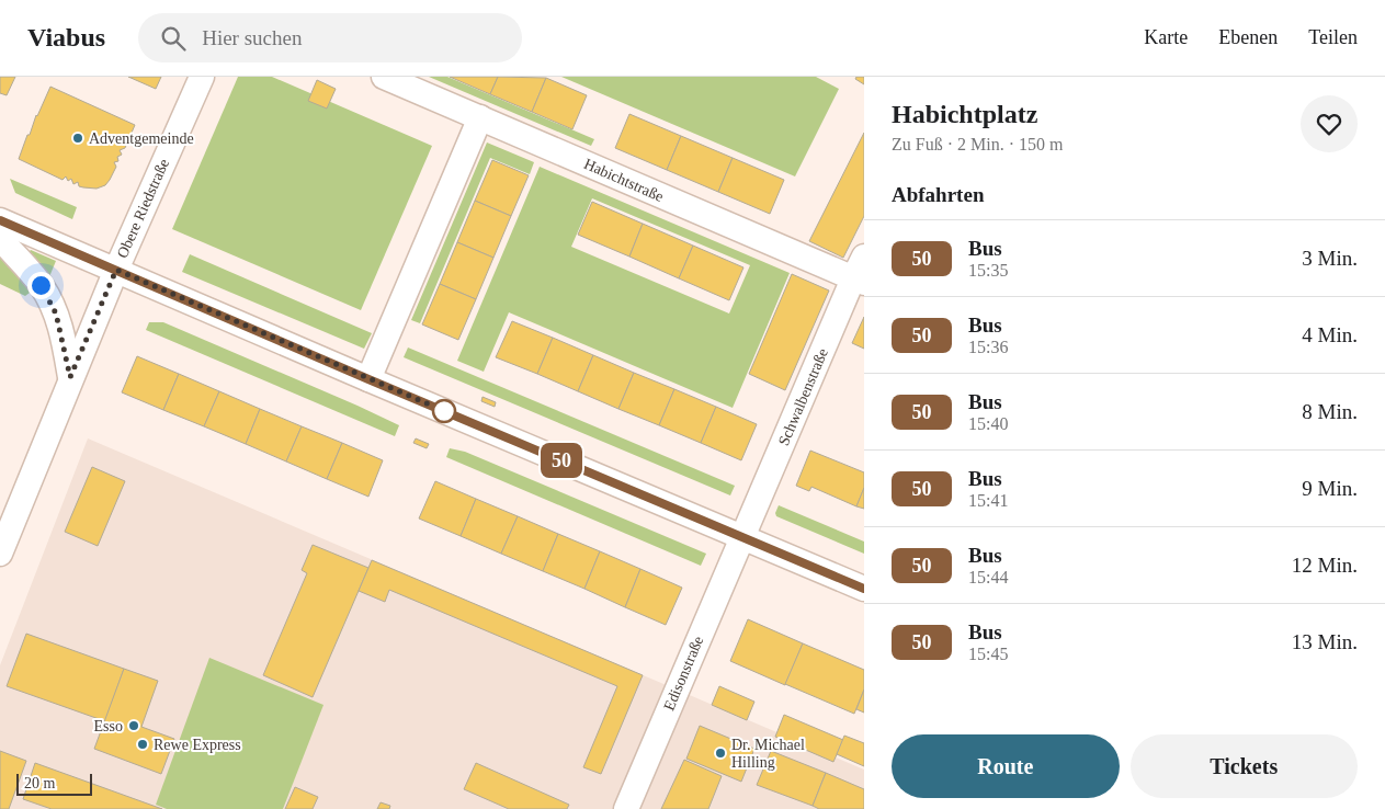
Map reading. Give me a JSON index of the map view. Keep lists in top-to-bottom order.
{
  "streets": {
    "street": [
      "Habichtstraße",
      "Obere Riedstraße",
      "Schwalbenstraße",
      "Edisonstraße"
    ]
  },
  "crossings": [
    ["Habichtstraße", "Schwalbenstraße"],
    ["Schwalbenstraße", "Edisonstraße"]
  ],
  "places": [
    "Adventgemeinde",
    "Esso",
    "Rewe Express",
    "Dr. Michael Hilling"
  ],
  "lines": ["bus line 50"],
  "scale_bar": "20 m",
  "page": {
    "header": "Viabus",
    "search": "Hier suchen",
    "nav": ["Karte", "Ebenen", "Teilen"],
    "on_map": "50",
    "heading": [
      ["Habichtplatz", "Zu Fuß · 2 Min. · 150 m"],
      "Abfahrten"
    ],
    "list": [
      {
        "mark": "50",
        "name": "Bus",
        "note": "15:35",
        "value": "3 Min."
      },
      {
        "mark": "50",
        "name": "Bus",
        "note": "15:36",
        "value": "4 Min."
      },
      {
        "mark": "50",
        "name": "Bus",
        "note": "15:40",
        "value": "8 Min."
      },
      {
        "mark": "50",
        "name": "Bus",
        "note": "15:41",
        "value": "9 Min."
      },
      {
        "mark": "50",
        "name": "Bus",
        "note": "15:44",
        "value": "12 Min."
      },
      {
        "mark": "50",
        "name": "Bus",
        "note": "15:45",
        "value": "13 Min."
      }
    ],
    "buttons": ["Route", "Tickets"],
    "scale": "20 m"
  }
}
